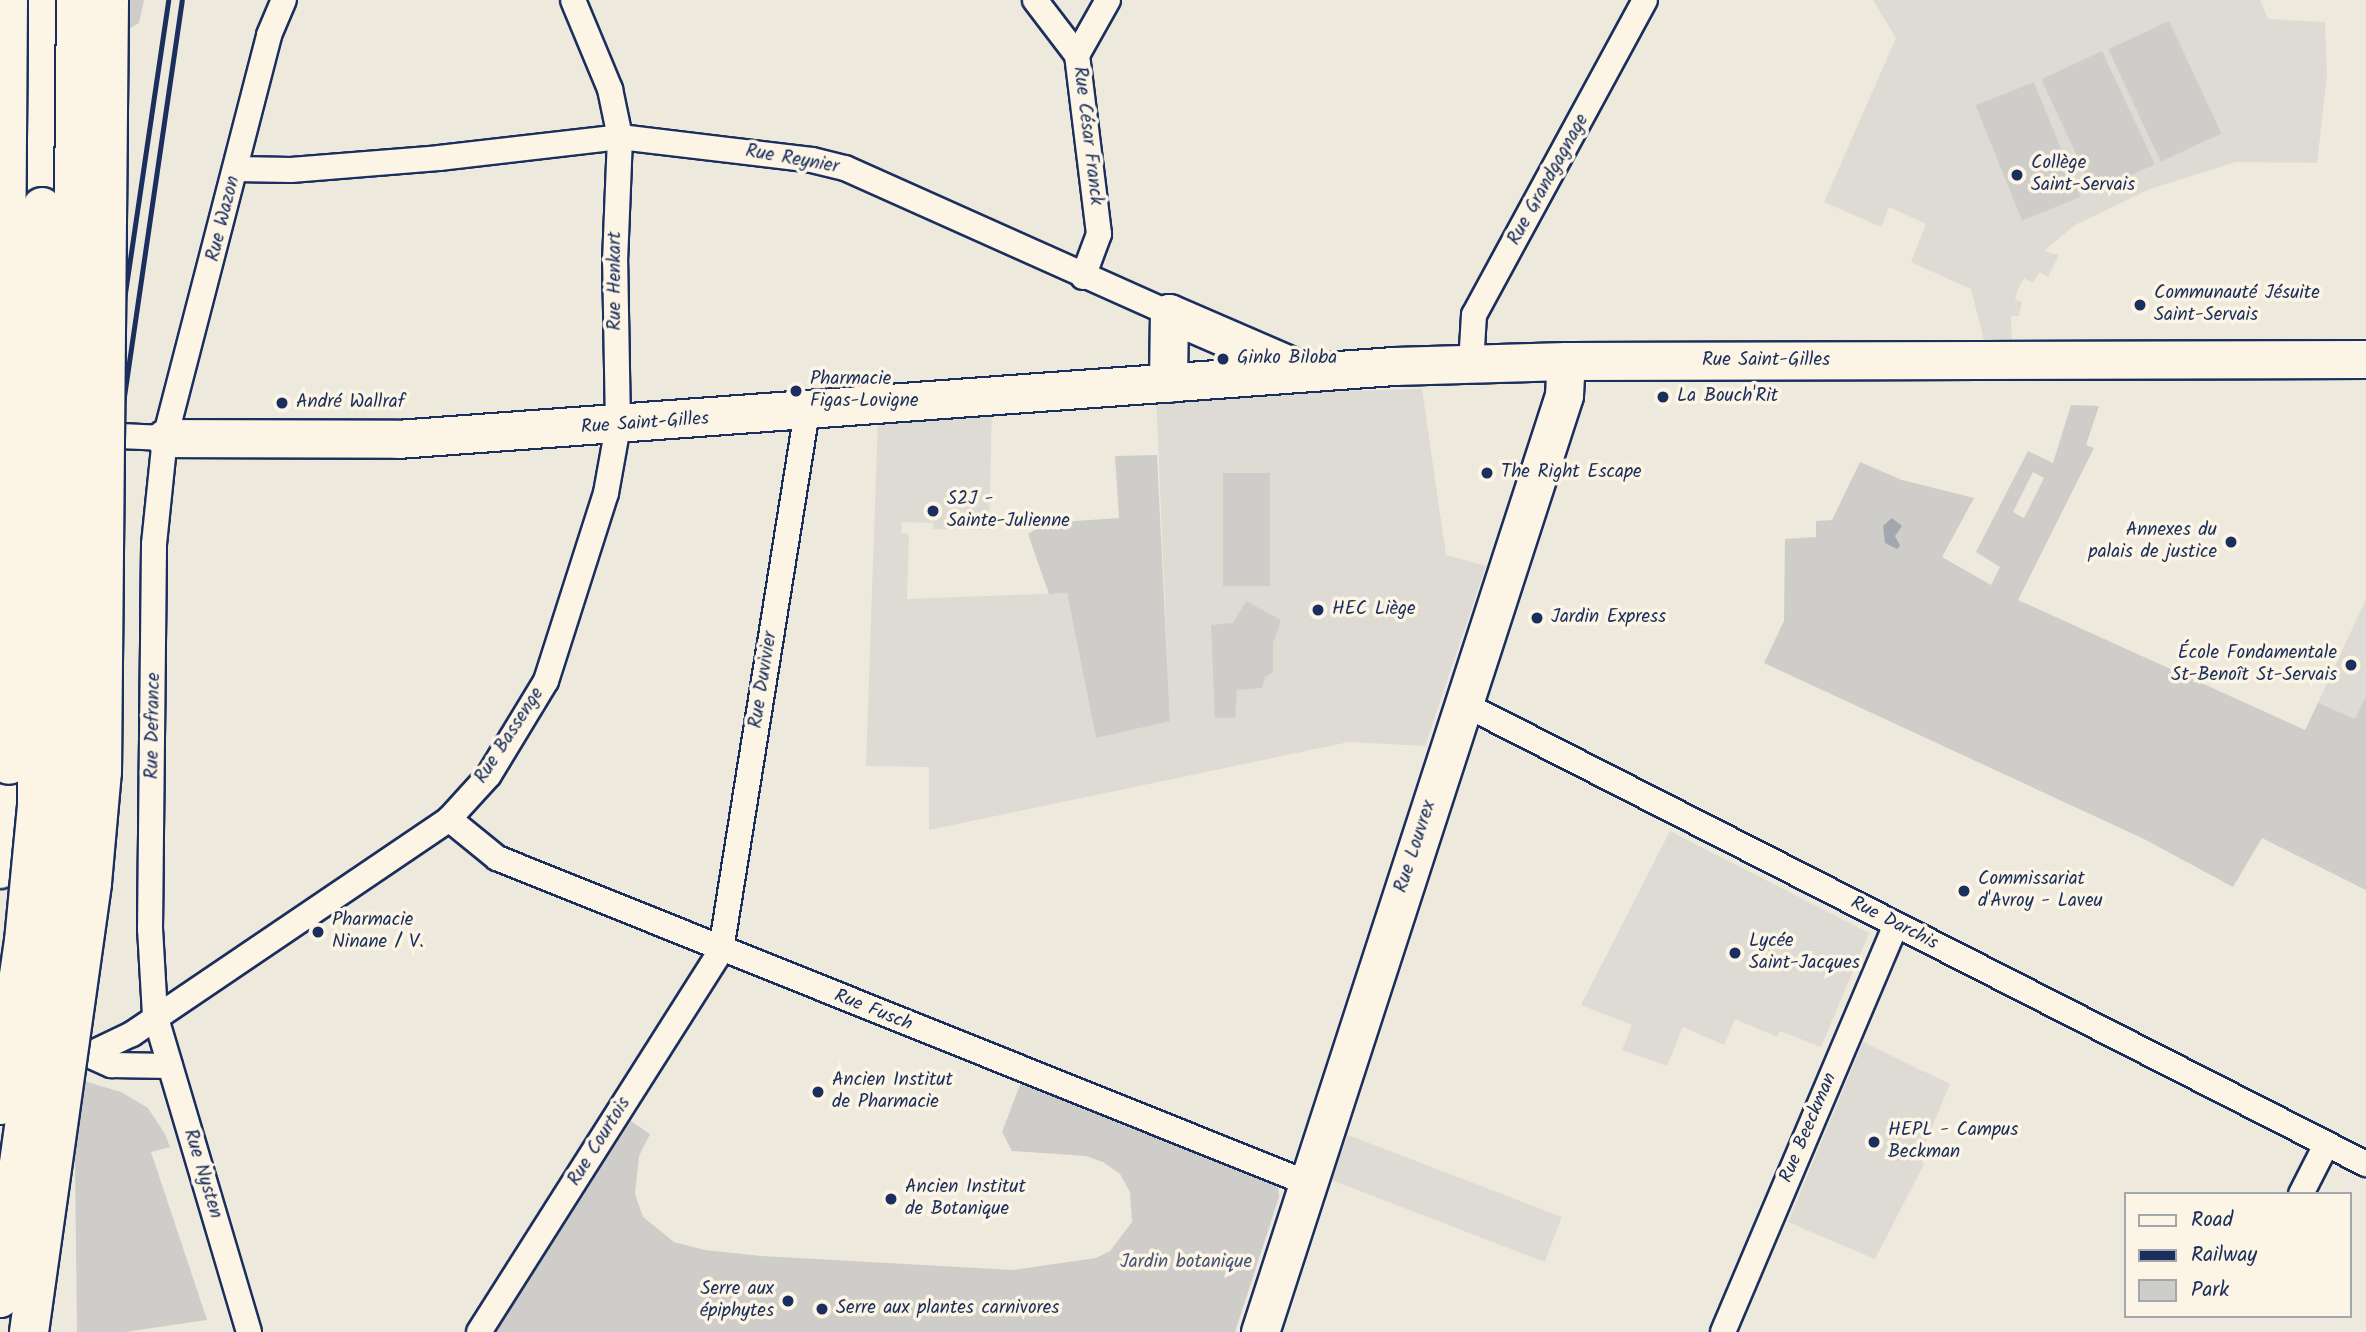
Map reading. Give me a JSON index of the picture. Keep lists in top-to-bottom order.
{
  "streets": {
    "street": [
      "Rue César Franck",
      "Rue Reynier",
      "Rue Grandgagnage",
      "Rue Wazon",
      "Rue Henkart",
      "Rue Saint-Gilles",
      "Rue Duvivier",
      "Rue Defrance",
      "Rue Bassenge",
      "Rue Louvrex",
      "Rue Darchis",
      "Rue Fusch",
      "Rue Beeckman",
      "Rue Courtois",
      "Rue Nysten"
    ]
  },
  "crossings": [
    ["Rue César Franck", "Rue Reynier"],
    ["Rue Reynier", "Rue Wazon"],
    ["Rue Reynier", "Rue Henkart"],
    ["Rue Reynier", "Rue Saint-Gilles"],
    ["Rue Grandgagnage", "Rue Saint-Gilles"],
    ["Rue Wazon", "Rue Saint-Gilles"],
    ["Rue Wazon", "Rue Defrance"],
    ["Rue Henkart", "Rue Saint-Gilles"],
    ["Rue Henkart", "Rue Bassenge"],
    ["Rue Saint-Gilles", "Rue Duvivier"],
    ["Rue Saint-Gilles", "Rue Defrance"],
    ["Rue Saint-Gilles", "Rue Bassenge"],
    ["Rue Saint-Gilles", "Rue Louvrex"],
    ["Rue Duvivier", "Rue Fusch"],
    ["Rue Duvivier", "Rue Courtois"],
    ["Rue Defrance", "Rue Bassenge"],
    ["Rue Defrance", "Rue Nysten"],
    ["Rue Bassenge", "Rue Fusch"],
    ["Rue Bassenge", "Rue Nysten"],
    ["Rue Louvrex", "Rue Darchis"],
    ["Rue Louvrex", "Rue Fusch"],
    ["Rue Darchis", "Rue Beeckman"],
    ["Rue Fusch", "Rue Courtois"]
  ],
  "parks": ["Jardin botanique"],
  "places": [
    "Collège Saint-Servais",
    "Communauté Jésuite Saint-Servais",
    "Ginko Biloba",
    "Pharmacie Figas-Lovigne",
    "La Bouch'Rit",
    "André Wallraf",
    "The Right Escape",
    "S2J - Sainte-Julienne",
    "Annexes du palais de justice",
    "HEC Liège",
    "Jardin Express",
    "École Fondamentale St-Benoît St-Servais",
    "Commissariat d'Avroy - Laveu",
    "Pharmacie Ninane / V.",
    "Lycée Saint-Jacques",
    "Ancien Institut de Pharmacie",
    "HEPL - Campus Beckman",
    "Ancien Institut de Botanique",
    "Serre aux épiphytes",
    "Serre aux plantes carnivores"
  ],
  "legend": ["Road", "Railway", "Park"]
}
